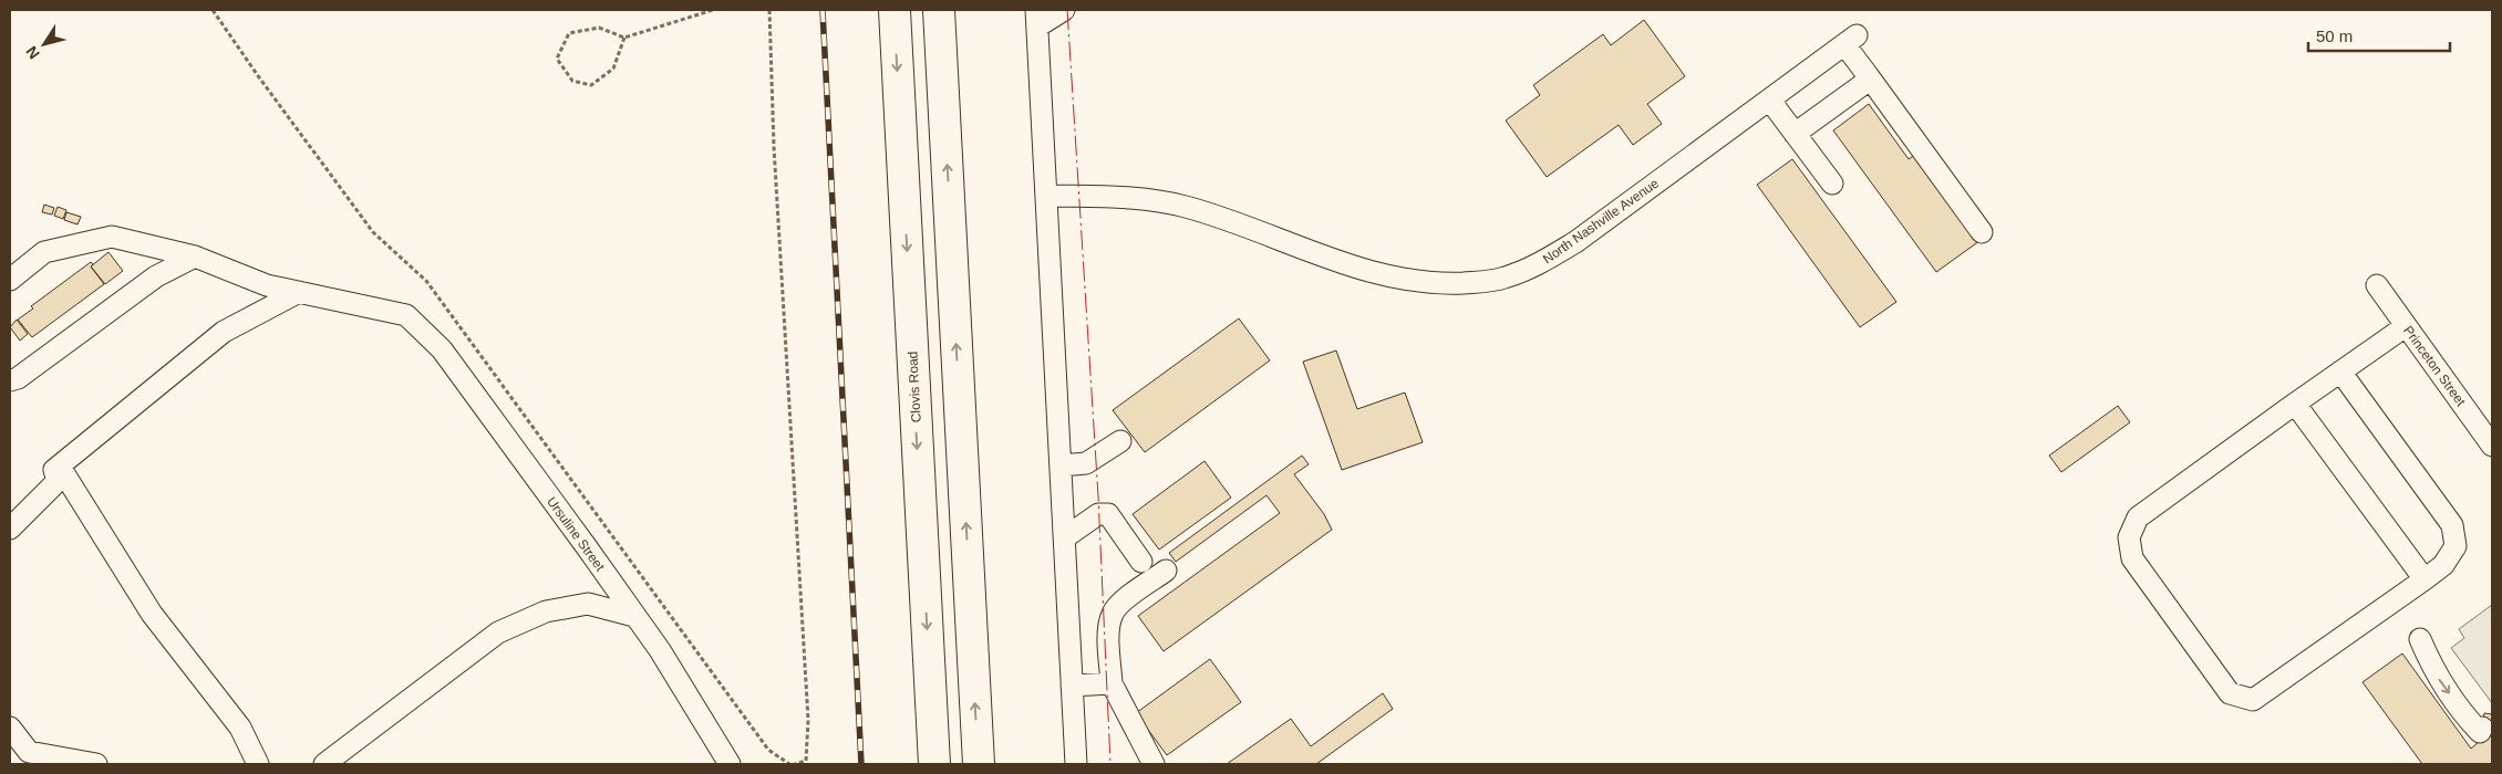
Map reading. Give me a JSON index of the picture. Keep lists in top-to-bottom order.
{
  "streets": {
    "highway": ["Clovis Road"],
    "street": ["North Nashville Avenue", "Princeton Street", "Ursuline Street"]
  },
  "scale_bar": "50 m",
  "north": "bottom left"
}
